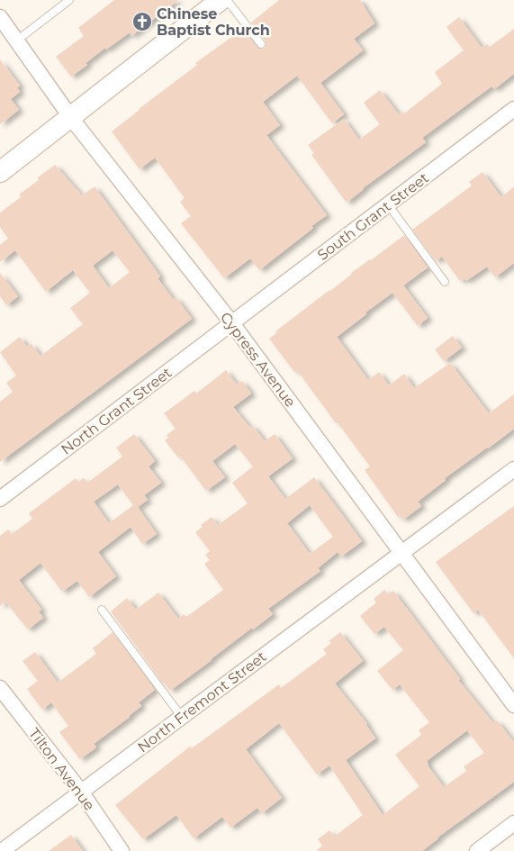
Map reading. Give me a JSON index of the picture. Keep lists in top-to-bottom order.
{
  "streets": {
    "street": [
      "South Grant Street",
      "Cypress Avenue",
      "North Grant Street",
      "North Fremont Street",
      "Tilton Avenue"
    ]
  },
  "crossings": [
    ["South Grant Street", "Cypress Avenue"],
    ["South Grant Street", "North Grant Street"],
    ["Cypress Avenue", "North Grant Street"],
    ["Cypress Avenue", "North Fremont Street"],
    ["North Fremont Street", "Tilton Avenue"]
  ],
  "places": {
    "church": ["Chinese Baptist Church"]
  }
}
